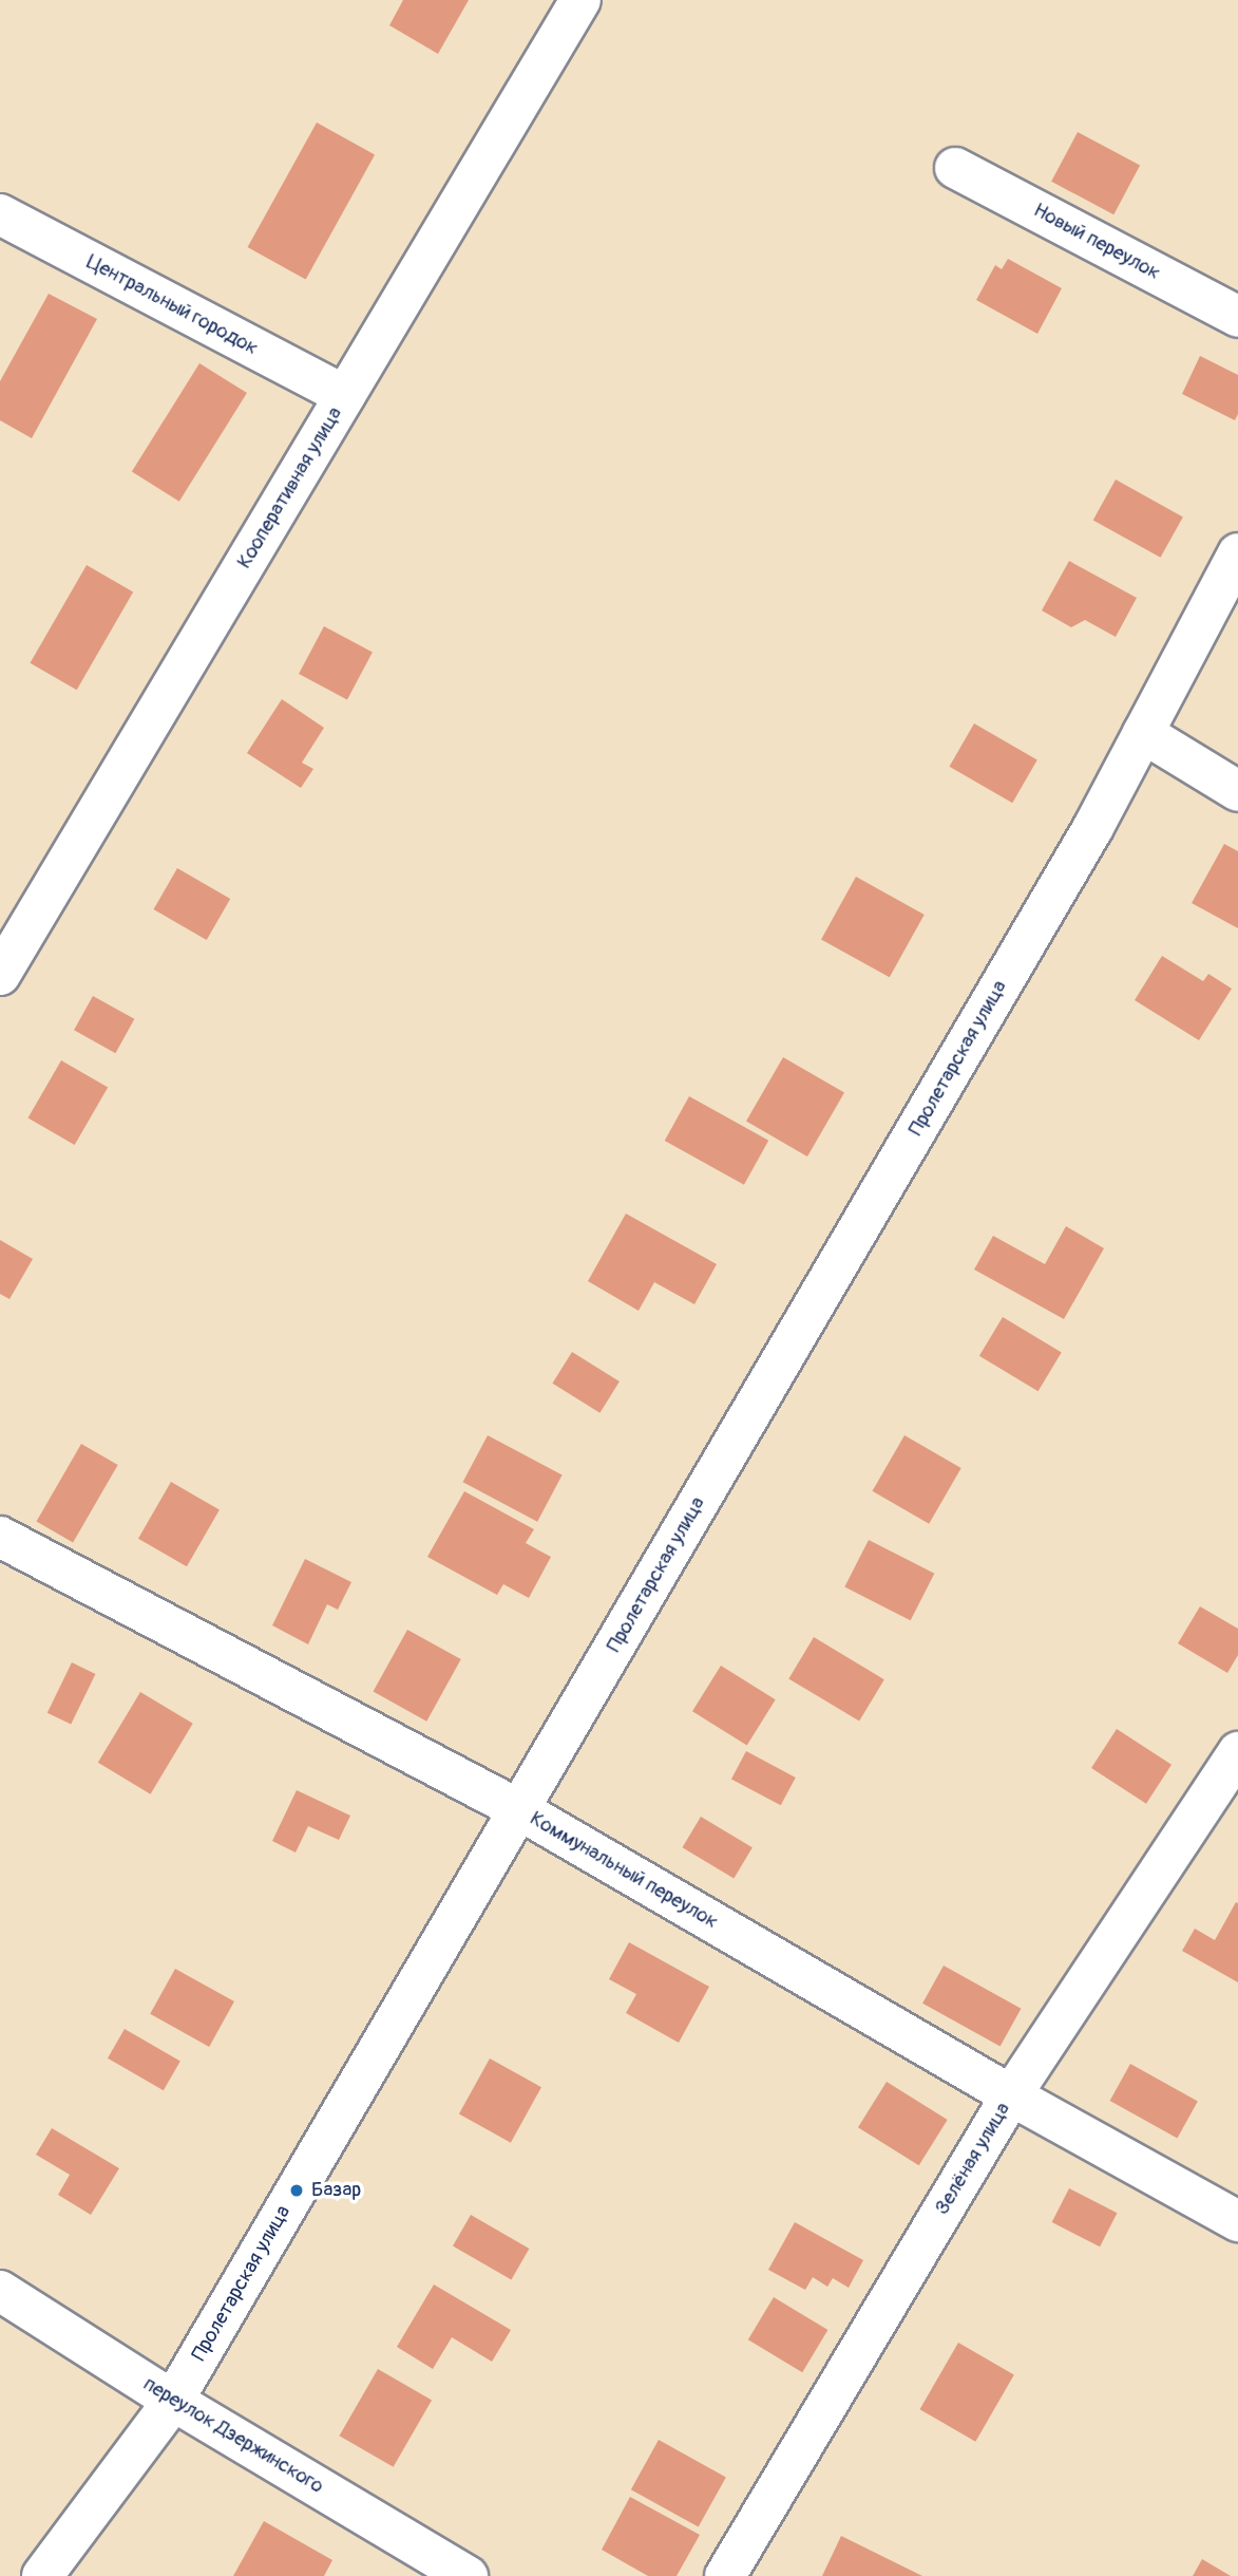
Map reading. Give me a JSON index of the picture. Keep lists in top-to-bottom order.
{
  "streets": {
    "street": [
      "Новый переулок",
      "Центральный городок",
      "Кооперативная улица",
      "Пролетарская улица",
      "Коммунальный переулок",
      "Зелёная улица",
      "переулок Дзержинского"
    ]
  },
  "crossings": [
    ["Центральный городок", "Кооперативная улица"],
    ["Пролетарская улица", "Коммунальный переулок"],
    ["Пролетарская улица", "переулок Дзержинского"],
    ["Коммунальный переулок", "Зелёная улица"]
  ],
  "places": ["Базар"]
}
